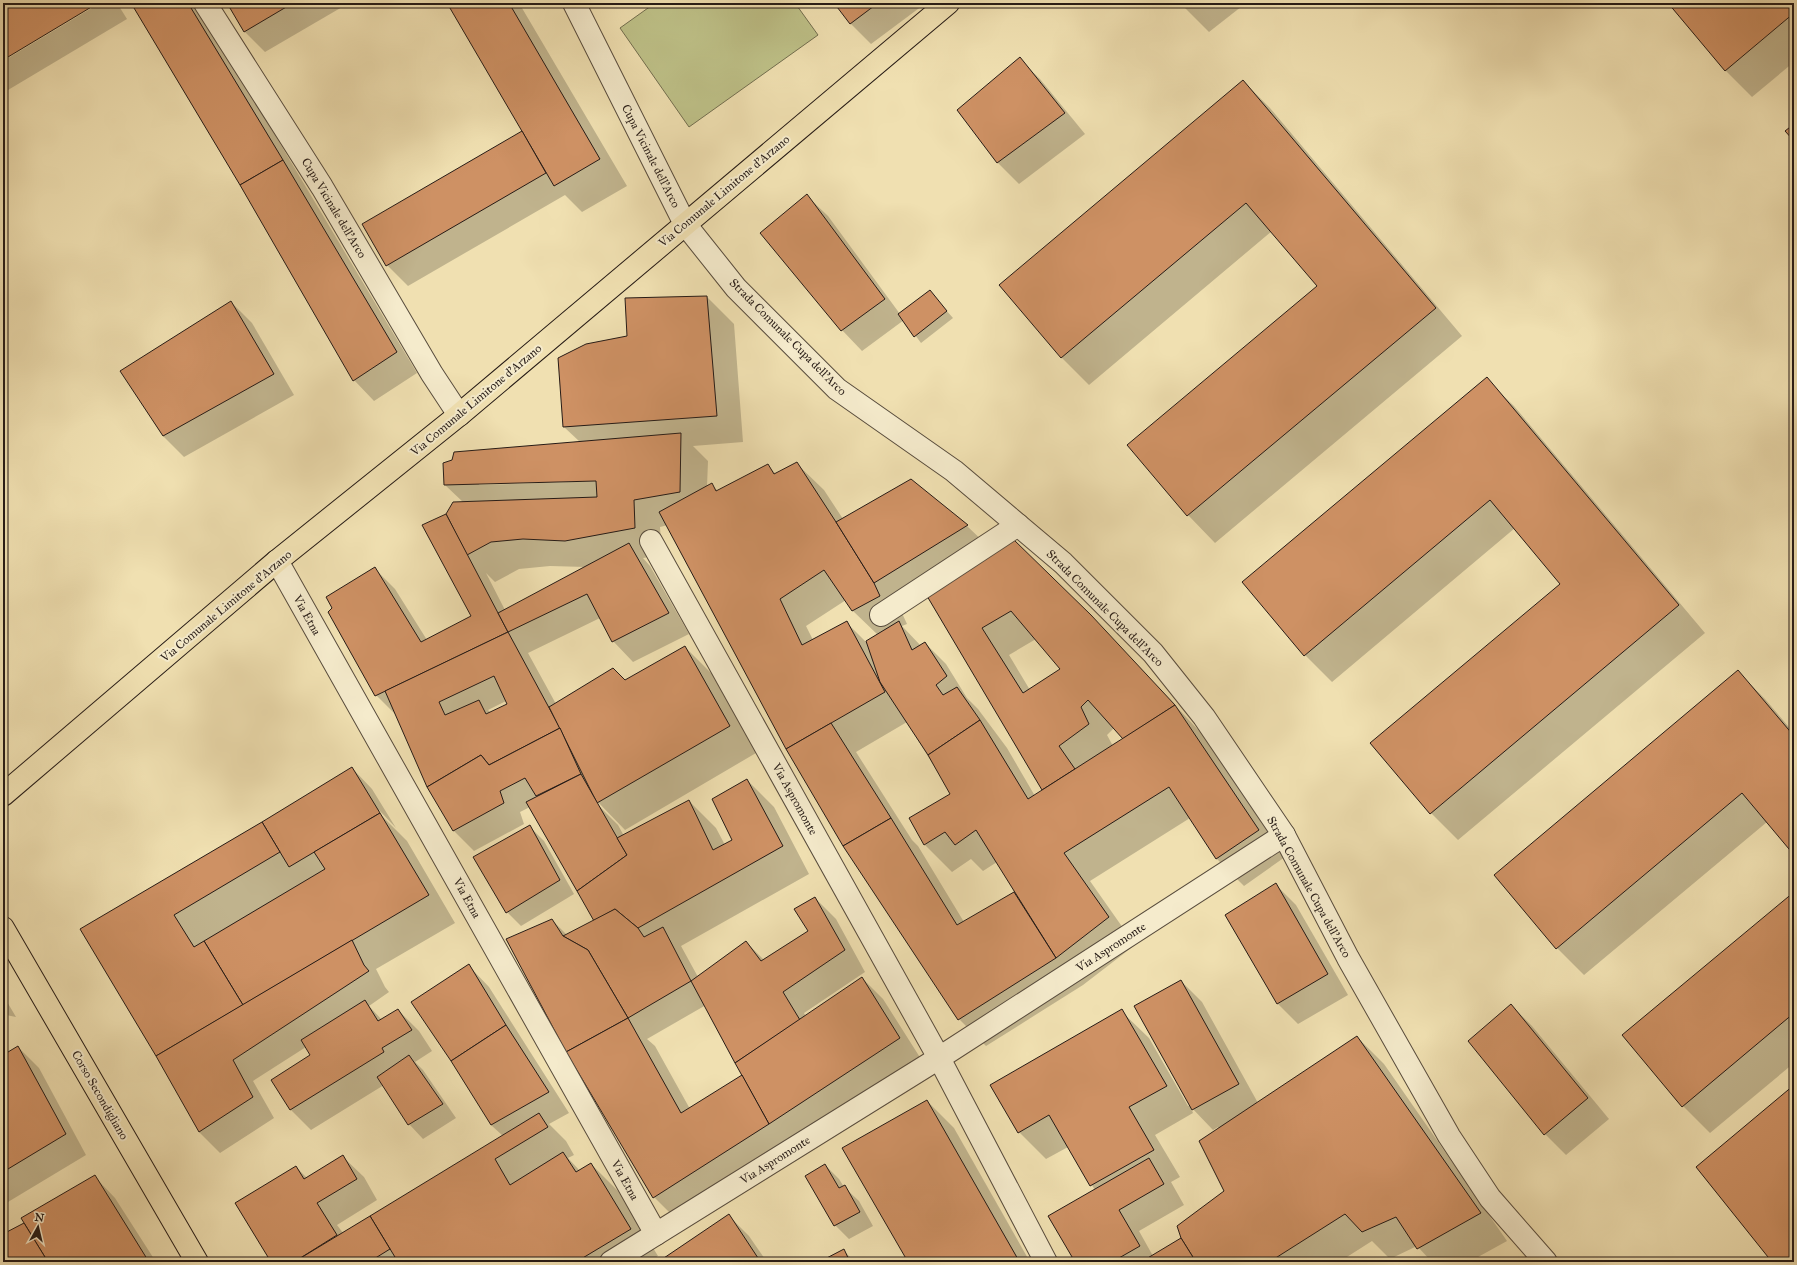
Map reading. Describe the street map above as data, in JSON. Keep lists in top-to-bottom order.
{
  "streets": {
    "main road": ["Via Comunale Limitone d'Arzano", "Corso Secondigliano"],
    "street": [
      "Cupa Vicinale dell'Arco",
      "Strada Comunale Cupa dell'Arco",
      "Via Etna",
      "Via Aspromonte"
    ]
  },
  "crossings": [
    ["Cupa Vicinale dell'Arco", "Via Comunale Limitone d'Arzano"],
    ["Cupa Vicinale dell'Arco", "Strada Comunale Cupa dell'Arco"],
    ["Via Comunale Limitone d'Arzano", "Strada Comunale Cupa dell'Arco"],
    ["Via Comunale Limitone d'Arzano", "Via Etna"],
    ["Strada Comunale Cupa dell'Arco", "Via Aspromonte"],
    ["Via Etna", "Via Aspromonte"]
  ],
  "north": "top"
}
